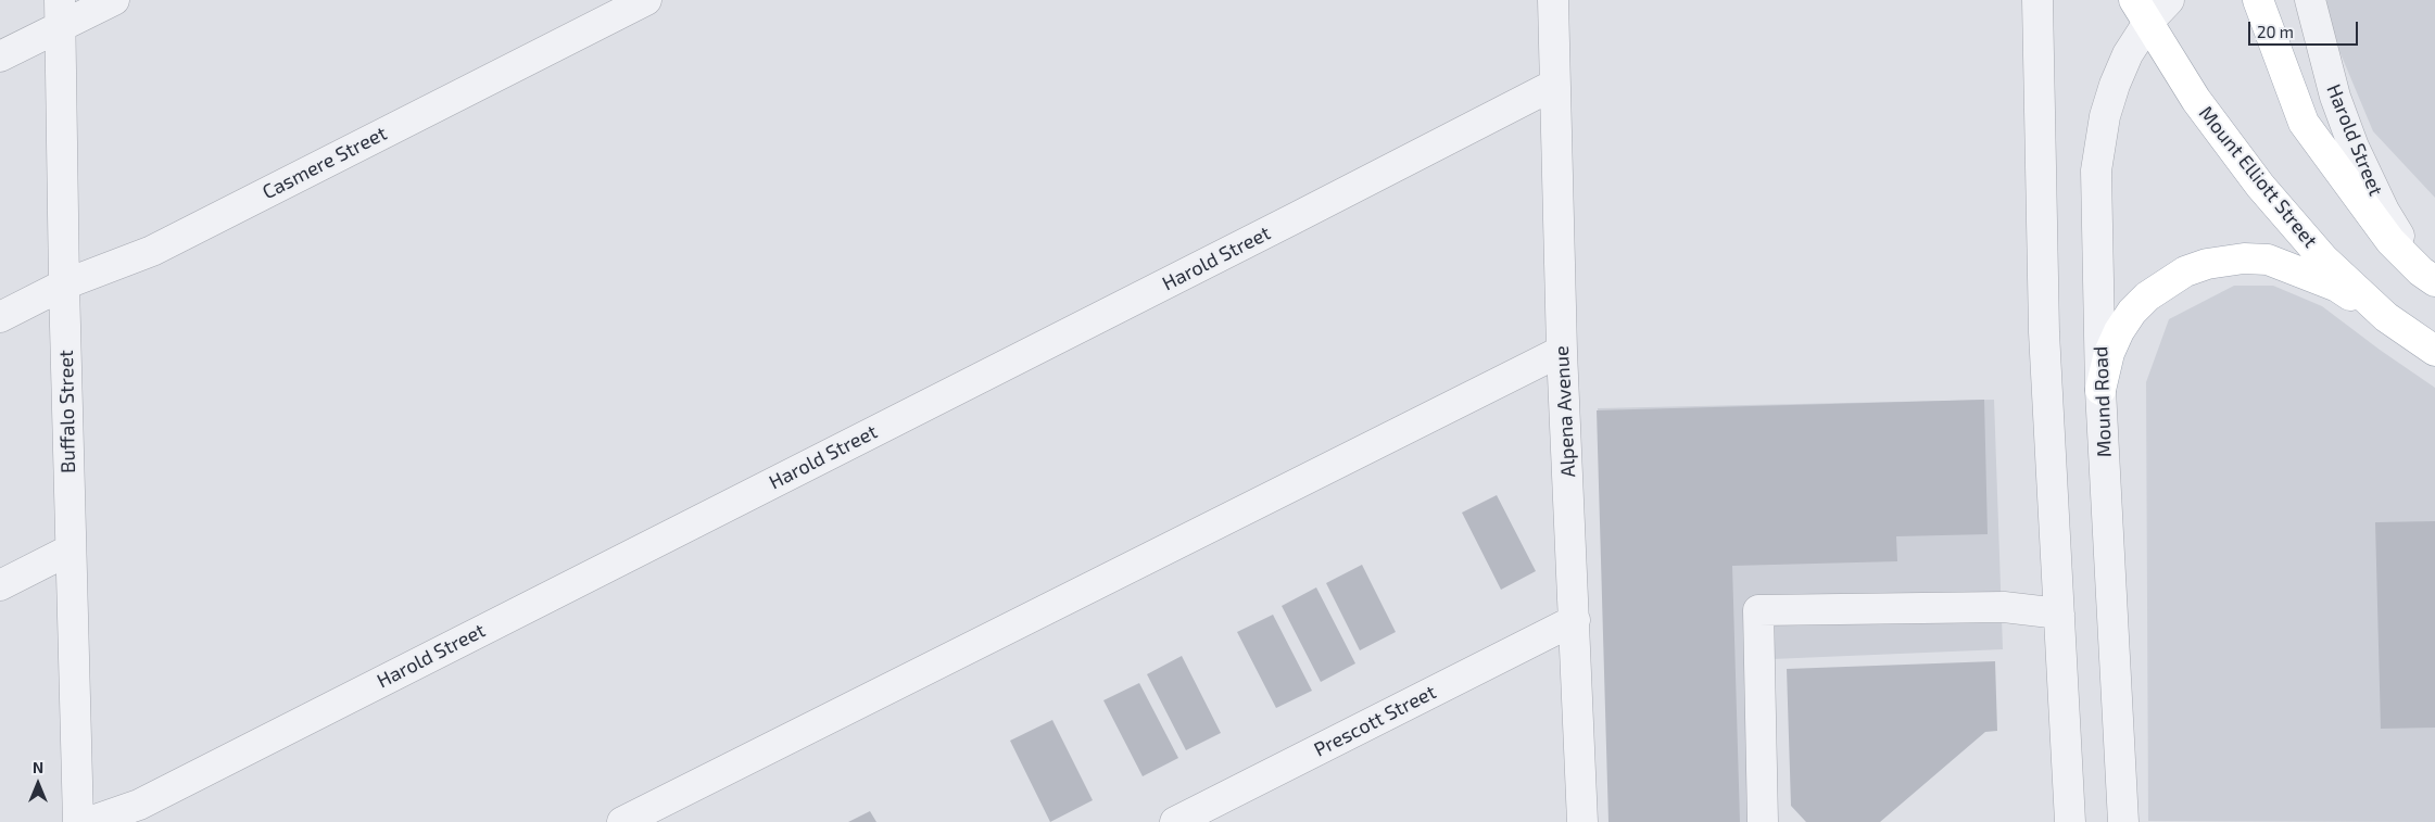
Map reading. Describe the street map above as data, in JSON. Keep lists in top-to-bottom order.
{
  "streets": {
    "main road": ["Mount Elliott Street"],
    "street": [
      "Harold Street",
      "Casmere Street",
      "Mound Road",
      "Buffalo Street",
      "Alpena Avenue",
      "Prescott Street"
    ]
  },
  "crossings": [
    ["Harold Street", "Alpena Avenue"],
    ["Casmere Street", "Buffalo Street"],
    ["Mount Elliott Street", "Mound Road"],
    ["Alpena Avenue", "Prescott Street"]
  ],
  "scale_bar": "20 m",
  "north": "top"
}
